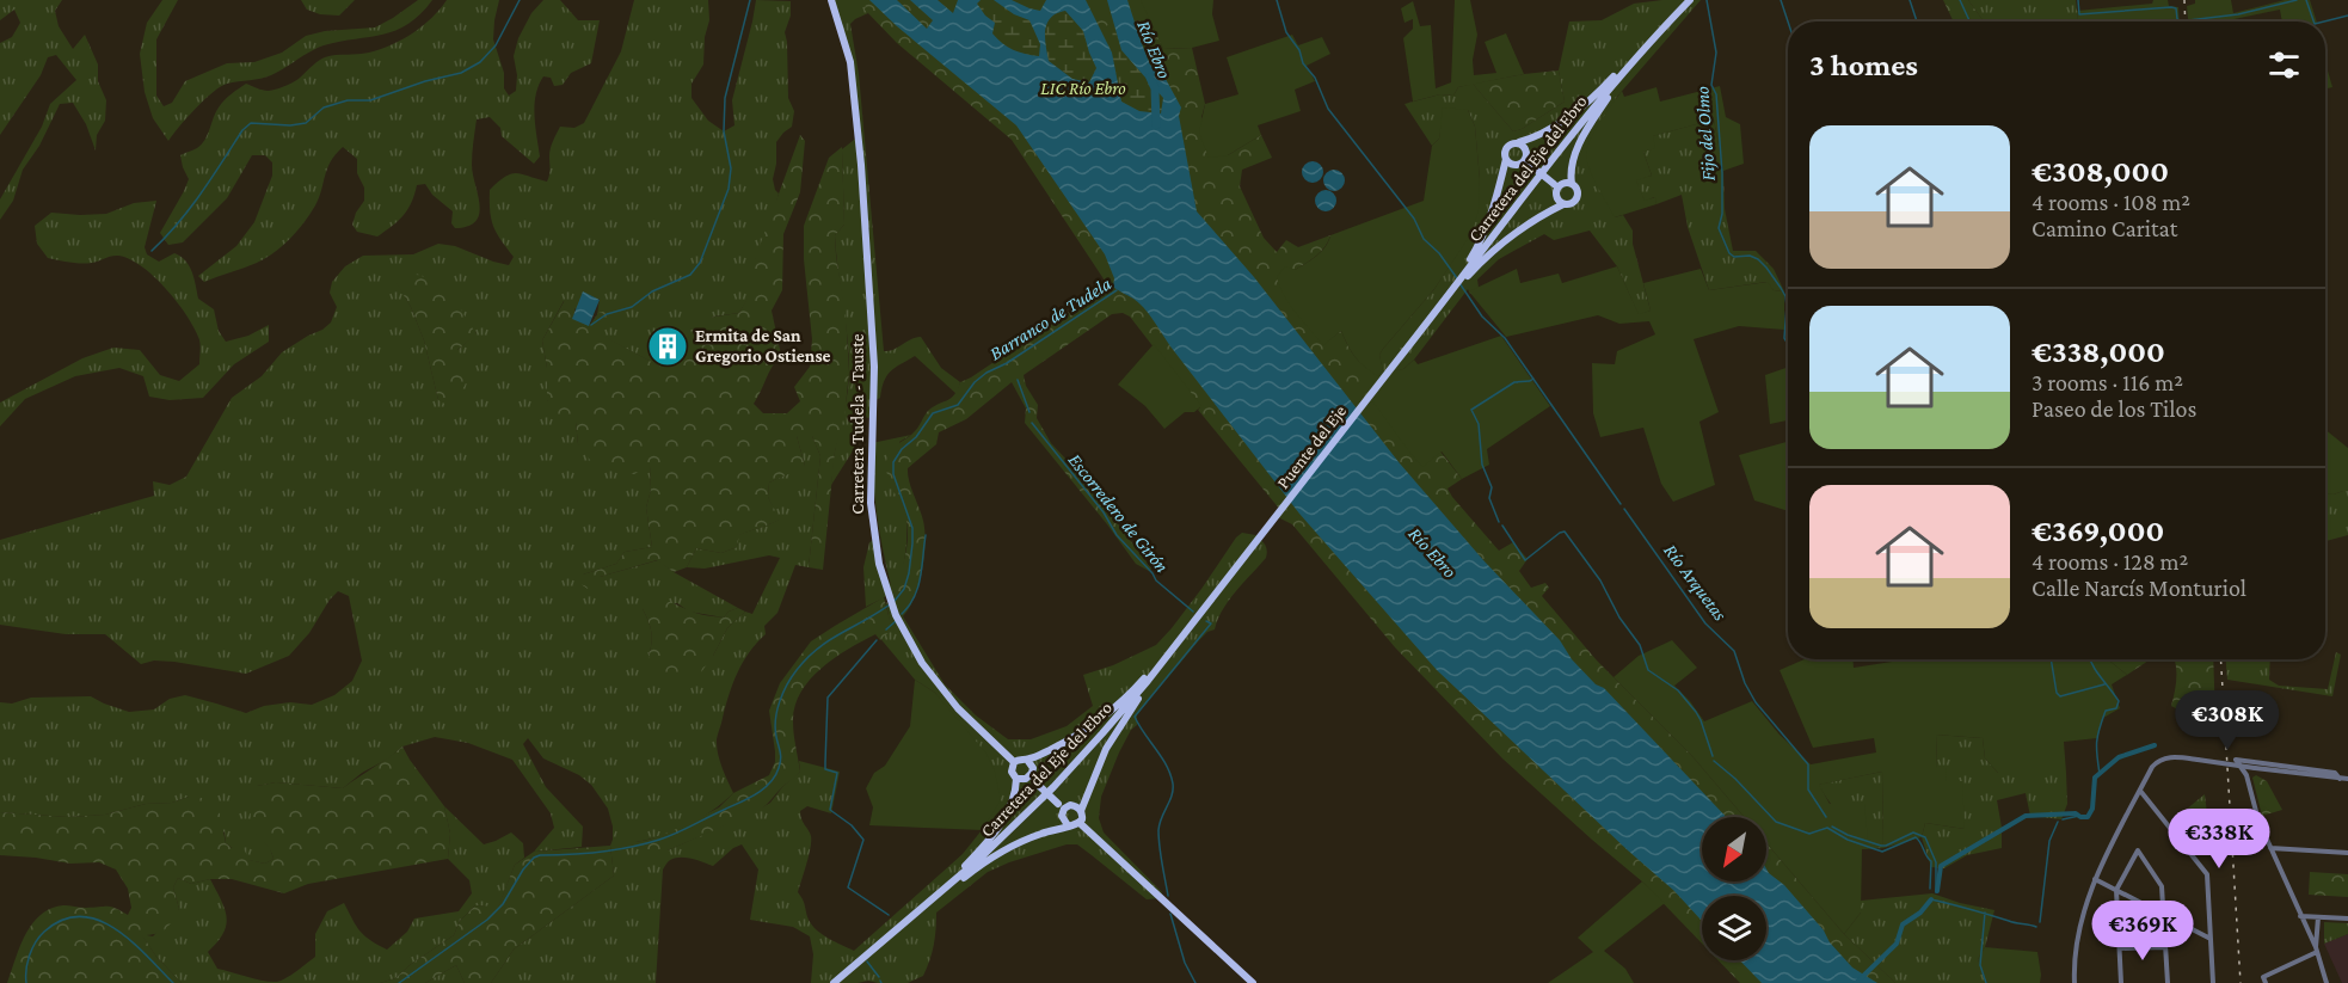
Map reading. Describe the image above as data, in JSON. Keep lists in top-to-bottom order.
{
  "streets": {
    "main road": ["Carretera del Eje del Ebro", "Carretera Tudela - Tauste", "Puente del Eje"]
  },
  "crossings": [
    ["Carretera del Eje del Ebro", "Puente del Eje"]
  ],
  "water": [
    "Río Ebro",
    "Fijo del Olmo",
    "Barranco de Tudela",
    "Escorredero de Girón",
    "Río Arquetas"
  ],
  "parks": ["LIC Río Ebro"],
  "places": {
    "building": ["Ermita de San Gregorio Ostiense"]
  },
  "north": "bottom left",
  "page": {
    "heading": "3 homes",
    "list": [
      {
        "name": "€308,000",
        "note": "4 rooms · 108 m² · Camino Caritat"
      },
      {
        "name": "€338,000",
        "note": "3 rooms · 116 m² · Paseo de los Tilos"
      },
      {
        "name": "€369,000",
        "note": "4 rooms · 128 m² · Calle Narcís Monturiol"
      }
    ],
    "price": ["€308K", "€338K", "€369K"]
  }
}
